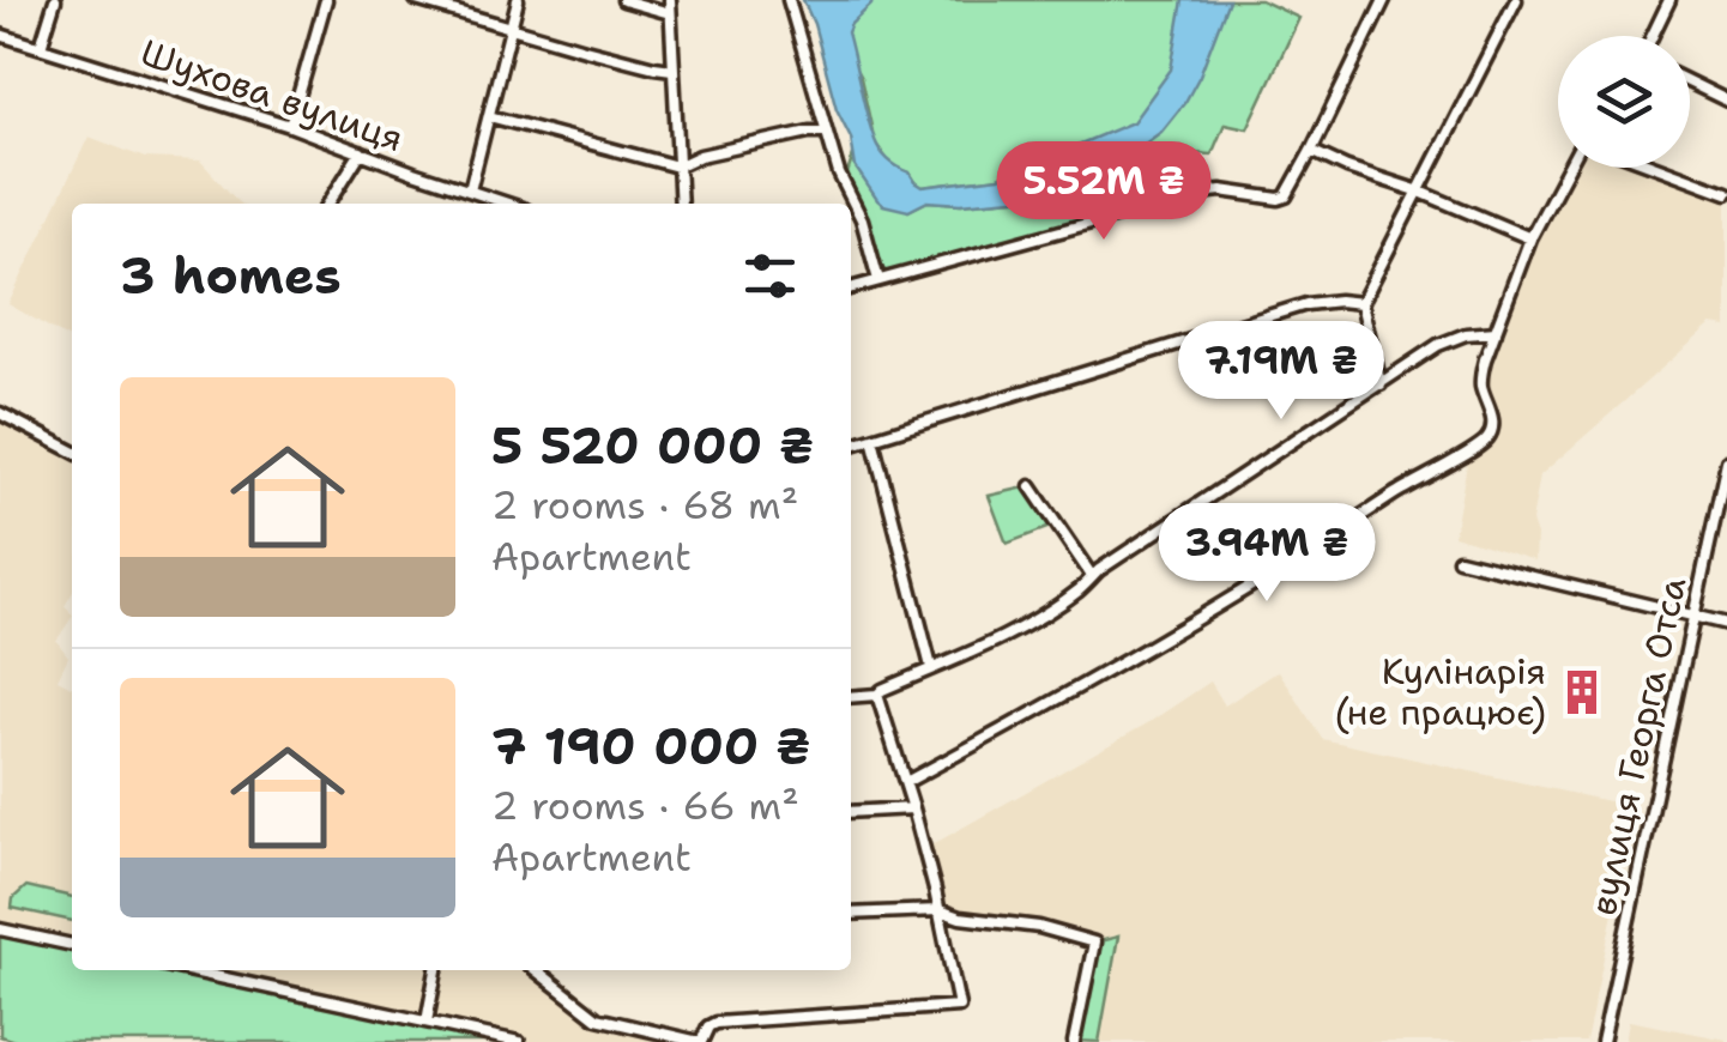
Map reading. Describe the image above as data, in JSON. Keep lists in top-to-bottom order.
{
  "streets": {
    "street": ["Шухова вулиця", "вулиця Георга Отса"]
  },
  "places": {
    "building": ["Кулінарія (не працює)"]
  },
  "page": {
    "price": ["5.52M ₴", "7.19M ₴", "3.94M ₴"],
    "heading": "3 homes",
    "list": [
      {
        "name": "5 520 000 ₴",
        "note": "2 rooms · 68 m² · Apartment"
      },
      {
        "name": "7 190 000 ₴",
        "note": "2 rooms · 66 m² · Apartment"
      }
    ]
  }
}
